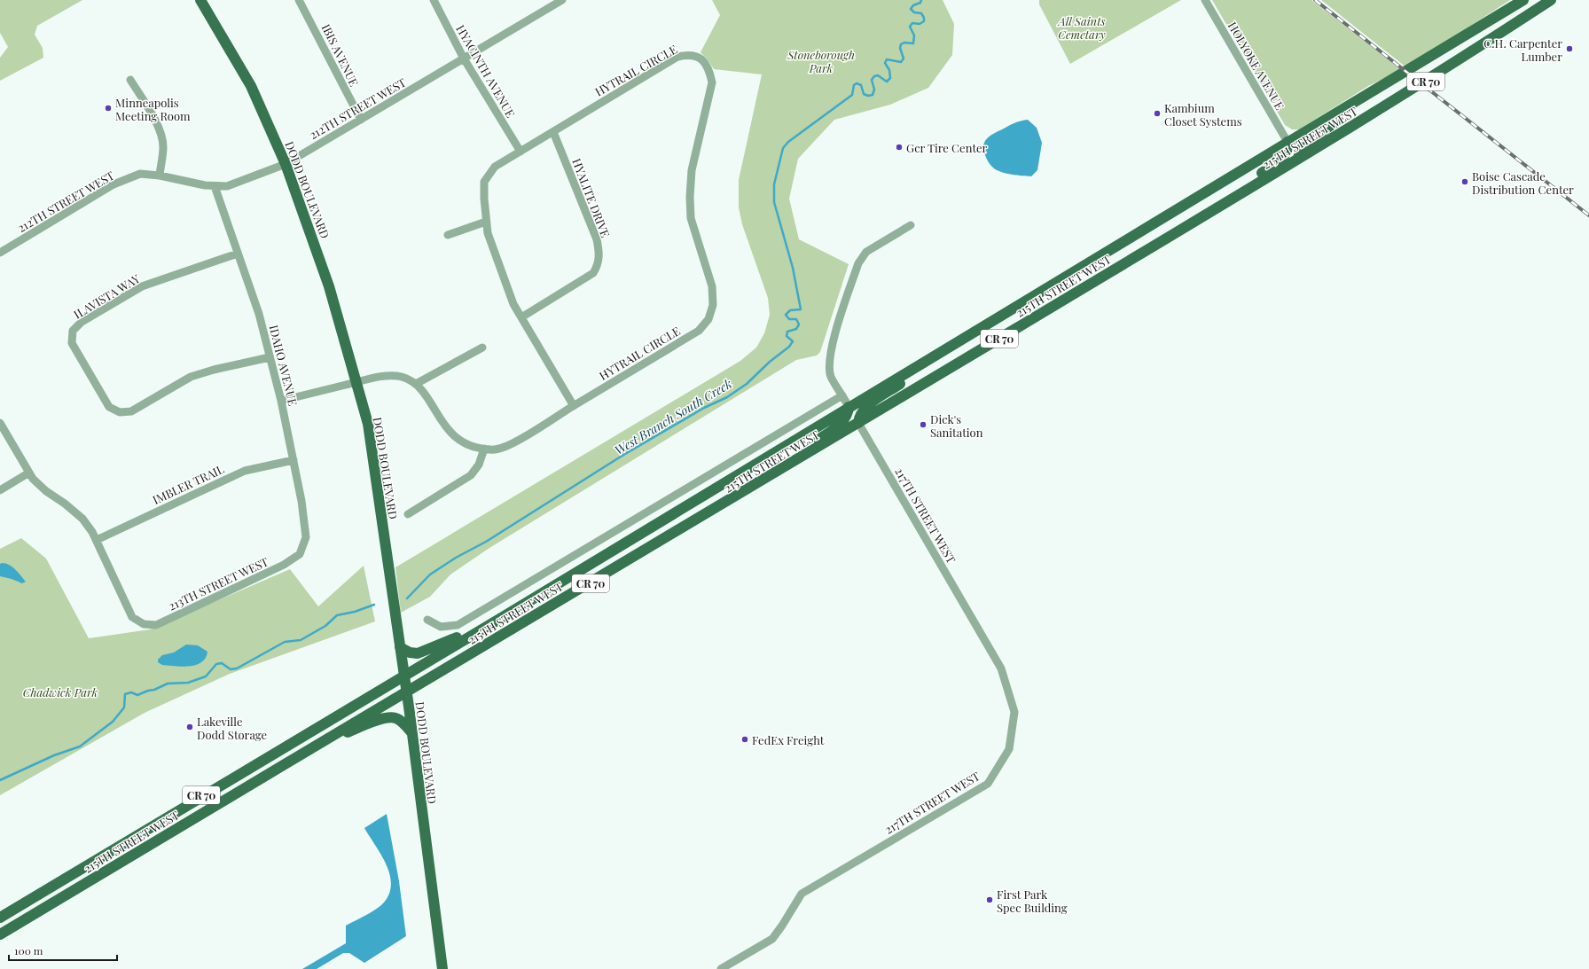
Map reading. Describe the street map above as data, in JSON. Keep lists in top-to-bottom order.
{
  "streets": {
    "main road": ["CR 70", "215TH STREET WEST", "DODD BOULEVARD"],
    "street": [
      "IBIS AVENUE",
      "HOLYOKE AVENUE",
      "HYTRAIL CIRCLE",
      "HYACINTH AVENUE",
      "212TH STREET WEST",
      "HYALITE DRIVE",
      "ILAVISTA WAY",
      "IDAHO AVENUE",
      "IMBLER TRAIL",
      "217TH STREET WEST",
      "213TH STREET WEST"
    ]
  },
  "crossings": [
    ["IBIS AVENUE", "212TH STREET WEST"],
    ["HOLYOKE AVENUE", "215TH STREET WEST"],
    ["HYTRAIL CIRCLE", "HYACINTH AVENUE"],
    ["HYTRAIL CIRCLE", "HYALITE DRIVE"],
    ["HYACINTH AVENUE", "212TH STREET WEST"],
    ["212TH STREET WEST", "DODD BOULEVARD"],
    ["212TH STREET WEST", "IDAHO AVENUE"],
    ["215TH STREET WEST", "DODD BOULEVARD"],
    ["215TH STREET WEST", "217TH STREET WEST"],
    ["ILAVISTA WAY", "IDAHO AVENUE"],
    ["IDAHO AVENUE", "IMBLER TRAIL"],
    ["IDAHO AVENUE", "213TH STREET WEST"],
    ["IMBLER TRAIL", "213TH STREET WEST"]
  ],
  "water": ["West Branch South Creek"],
  "parks": ["All Saints Cemetary", "Stoneborough Park", "Chadwick Park"],
  "places": [
    "C.H. Carpenter Lumber",
    "Minneapolis Meeting Room",
    "Kambium Closet Systems",
    "Gcr Tire Center",
    "Boise Cascade Distribution Center",
    "Dick's Sanitation",
    "Lakeville Dodd Storage",
    "FedEx Freight",
    "First Park Spec Building"
  ],
  "scale_bar": "100 m"
}
